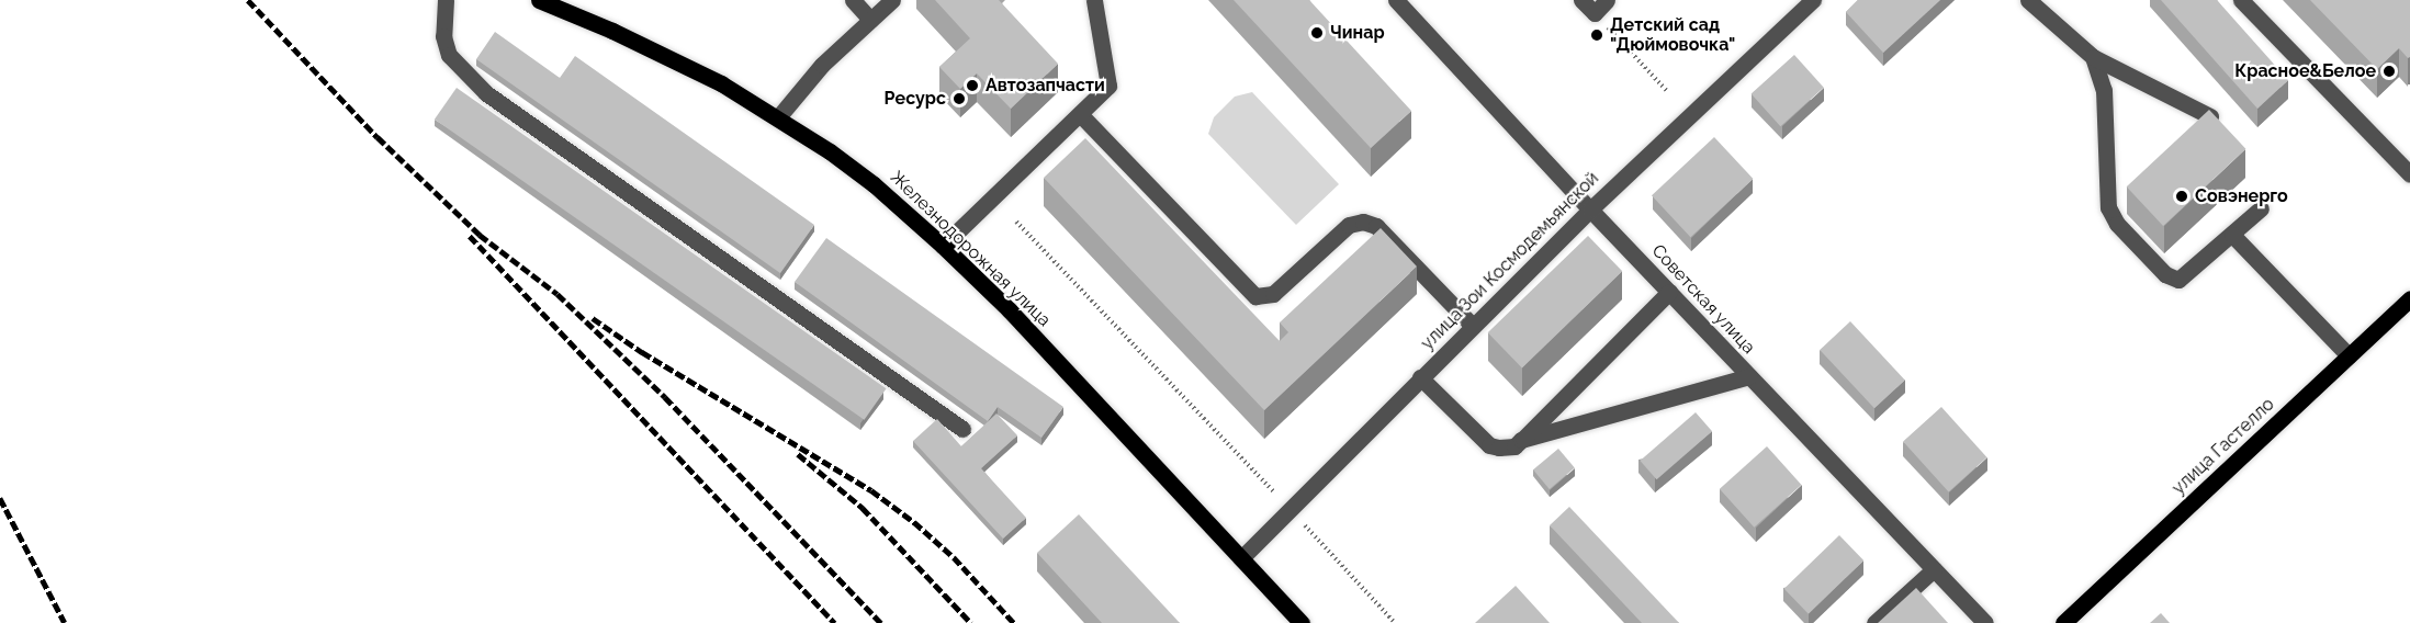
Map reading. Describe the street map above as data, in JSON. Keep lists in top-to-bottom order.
{
  "streets": {
    "main road": ["Железнодорожная улица", "улица Гастелло"],
    "street": ["улица Зои Космодемьянской", "Советская улица"]
  },
  "crossings": [
    ["Железнодорожная улица", "улица Зои Космодемьянской"],
    ["улица Зои Космодемьянской", "Советская улица"]
  ],
  "places": [
    "Чинар",
    "Детский сад \"Дюймовочка\"",
    "Красное&Белое",
    "Автозапчасти",
    "Ресурс",
    "Совэнерго"
  ]
}
